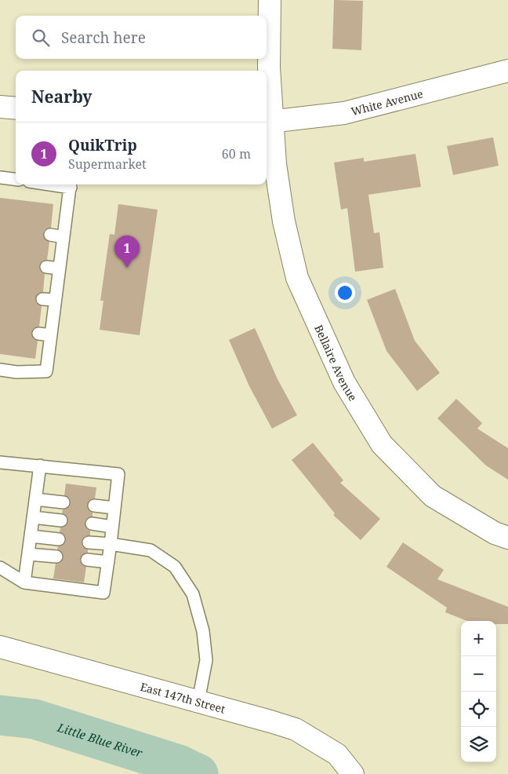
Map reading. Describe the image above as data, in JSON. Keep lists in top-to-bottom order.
{
  "streets": {
    "street": ["White Avenue", "Bellaire Avenue", "East 147th Street"]
  },
  "crossings": [
    ["White Avenue", "Bellaire Avenue"]
  ],
  "water": ["Little Blue River"],
  "page": {
    "search": "Search here",
    "heading": "Nearby",
    "list": [
      {
        "mark": "1",
        "name": "QuikTrip",
        "note": "Supermarket",
        "value": "60 m"
      }
    ],
    "pins": "1",
    "map_buttons": ["+", "−"]
  }
}
